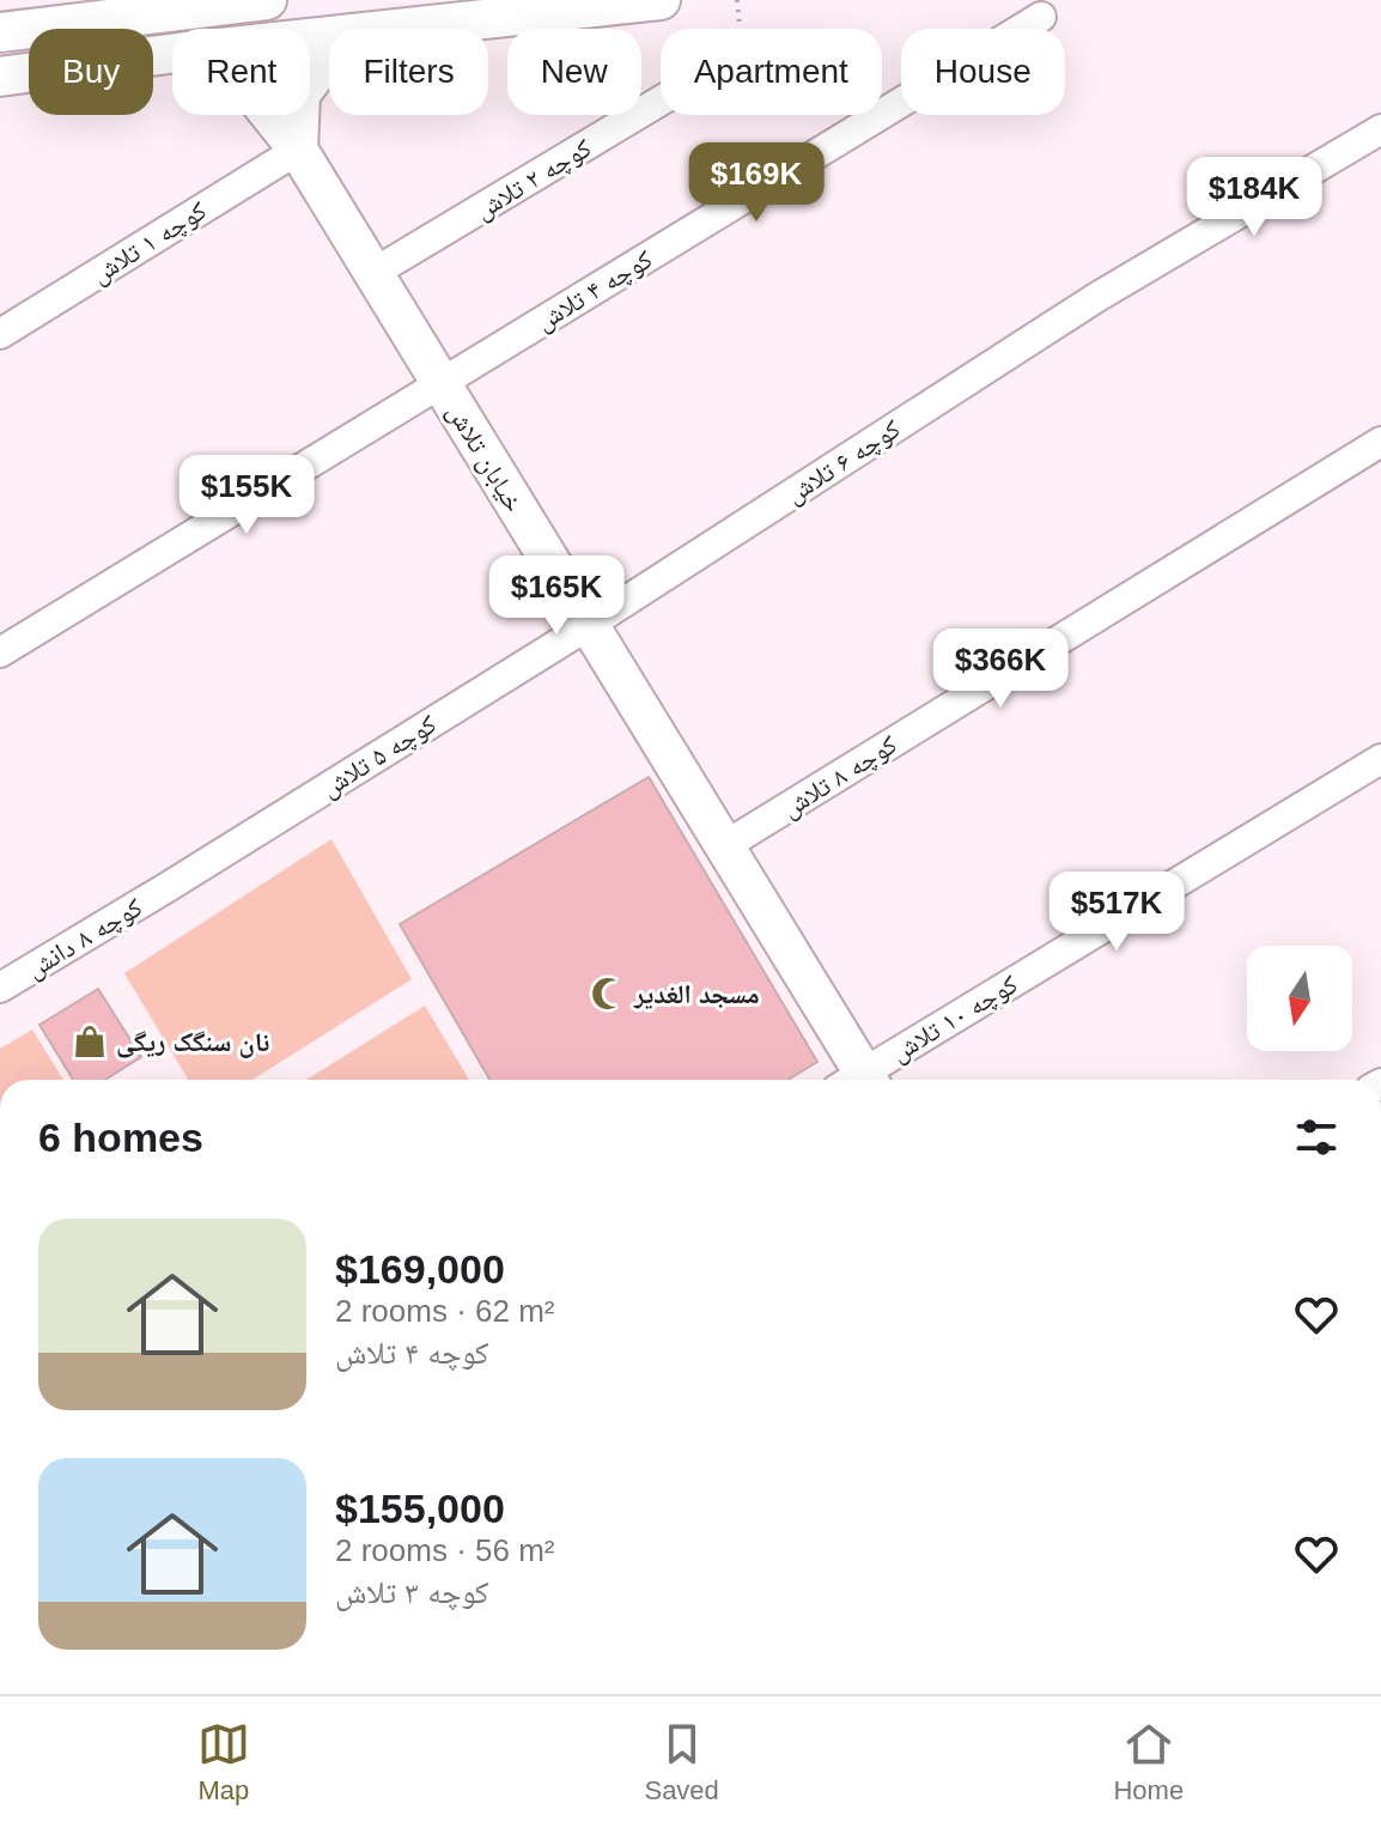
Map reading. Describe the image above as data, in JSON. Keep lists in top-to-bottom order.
{
  "streets": {
    "street": [
      "کوچه ۲ تلاش",
      "کوچه ۱ تلاش",
      "کوچه ۴ تلاش",
      "خیابان تلاش",
      "کوچه ۶ تلاش",
      "کوچه ۵ تلاش",
      "کوچه ۸ تلاش",
      "کوچه ۸ دانش",
      "کوچه ۱۰ تلاش"
    ]
  },
  "crossings": [
    ["کوچه ۲ تلاش", "خیابان تلاش"],
    ["کوچه ۱ تلاش", "خیابان تلاش"],
    ["کوچه ۴ تلاش", "خیابان تلاش"],
    ["خیابان تلاش", "کوچه ۶ تلاش"],
    ["خیابان تلاش", "کوچه ۵ تلاش"],
    ["خیابان تلاش", "کوچه ۸ تلاش"],
    ["کوچه ۶ تلاش", "کوچه ۵ تلاش"],
    ["کوچه ۵ تلاش", "کوچه ۸ دانش"]
  ],
  "places": {
    "mosque": ["مسجد الغدیر"],
    "shop": ["نان سنگک ریگی"]
  },
  "north": "bottom",
  "page": {
    "chip": [
      "Buy",
      "Rent",
      "Filters",
      "New",
      "Apartment",
      "House"
    ],
    "price": [
      "$169K",
      "$184K",
      "$155K",
      "$165K",
      "$366K",
      "$517K"
    ],
    "heading": "6 homes",
    "list": [
      {
        "name": "$169,000",
        "note": "2 rooms · 62 m² · کوچه ۴ تلاش"
      },
      {
        "name": "$155,000",
        "note": "2 rooms · 56 m² · کوچه ۳ تلاش"
      }
    ],
    "tabs": ["Map", "Saved", "Home"]
  }
}
